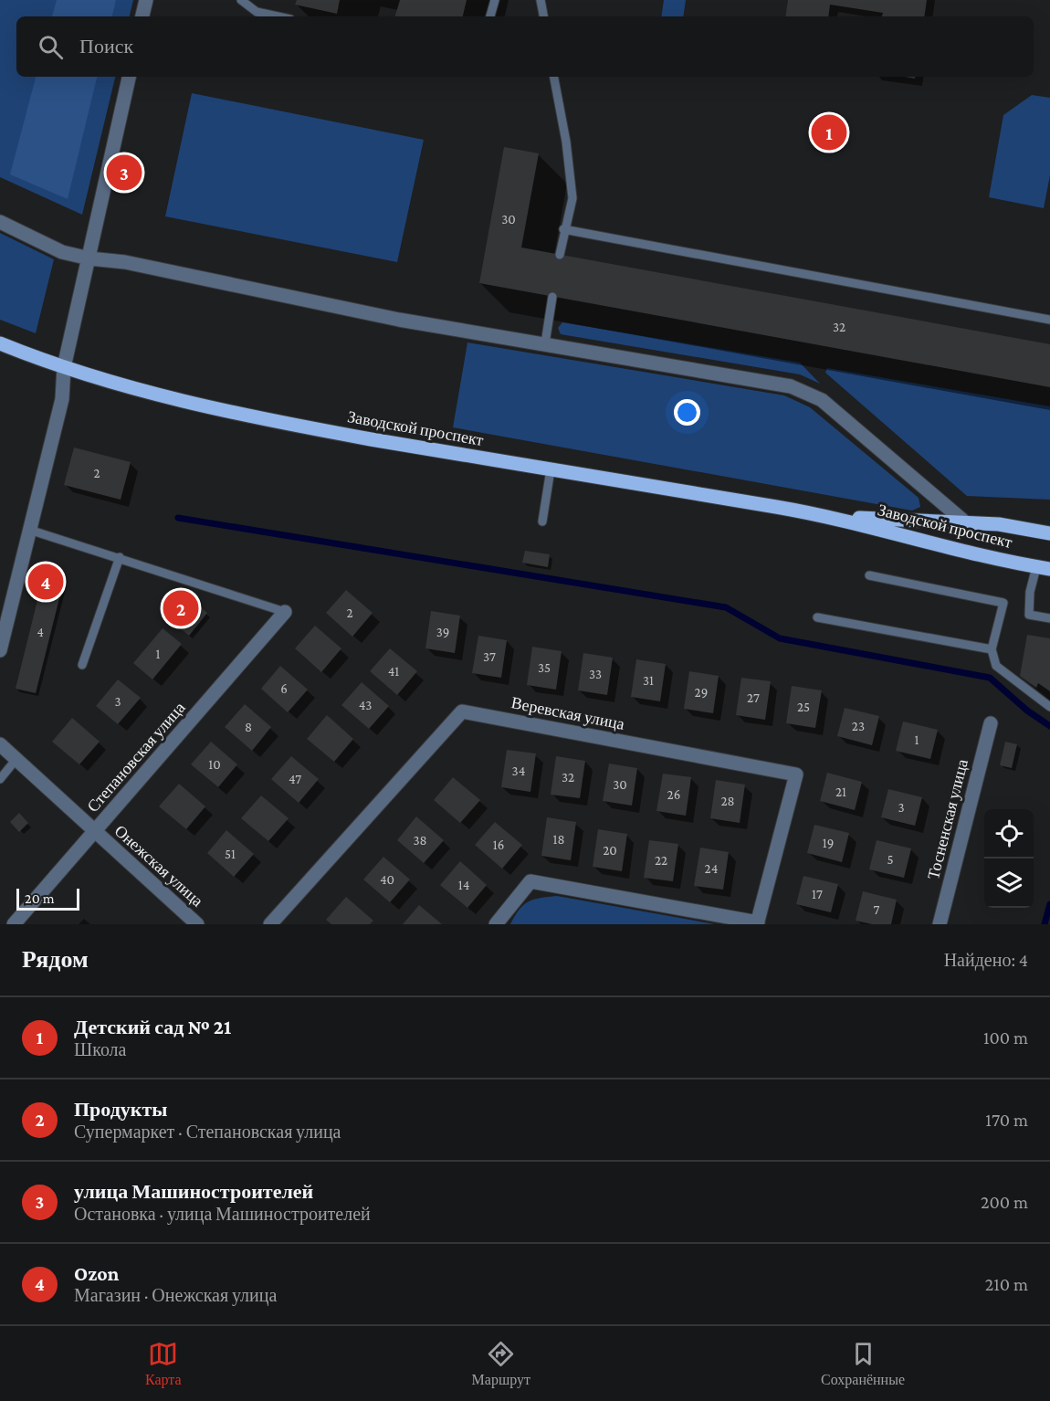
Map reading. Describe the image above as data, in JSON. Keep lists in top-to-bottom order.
{
  "streets": {
    "main road": ["Заводской проспект"],
    "street": [
      "Веревская улица",
      "Степановская улица",
      "Тосненская улица",
      "Онежская улица"
    ]
  },
  "crossings": [
    ["Степановская улица", "Онежская улица"]
  ],
  "house_numbers": [
    "30",
    "32",
    "2",
    "2",
    "4",
    "39",
    "1",
    "37",
    "35",
    "41",
    "33",
    "31",
    "6",
    "29",
    "27",
    "3",
    "43",
    "25",
    "23",
    "8",
    "1",
    "10",
    "34",
    "32",
    "47",
    "30",
    "21",
    "26",
    "28",
    "3",
    "18",
    "38",
    "19",
    "16",
    "20",
    "51",
    "5",
    "22",
    "24",
    "40",
    "14",
    "17",
    "7"
  ],
  "scale_bar": "20 m",
  "page": {
    "search": "Поиск",
    "pins": [
      "1",
      "3",
      "4",
      "2"
    ],
    "scale": "20 m",
    "heading": ["Рядом", "Найдено: 4"],
    "list": [
      {
        "mark": "1",
        "name": "Детский сад № 21",
        "note": "Школа",
        "value": "100 m"
      },
      {
        "mark": "2",
        "name": "Продукты",
        "note": "Супермаркет · Степановская улица",
        "value": "170 m"
      },
      {
        "mark": "3",
        "name": "улица Машиностроителей",
        "note": "Остановка · улица Машиностроителей",
        "value": "200 m"
      },
      {
        "mark": "4",
        "name": "Ozon",
        "note": "Магазин · Онежская улица",
        "value": "210 m"
      }
    ],
    "nav": ["Карта", "Маршрут", "Сохранённые"]
  }
}
